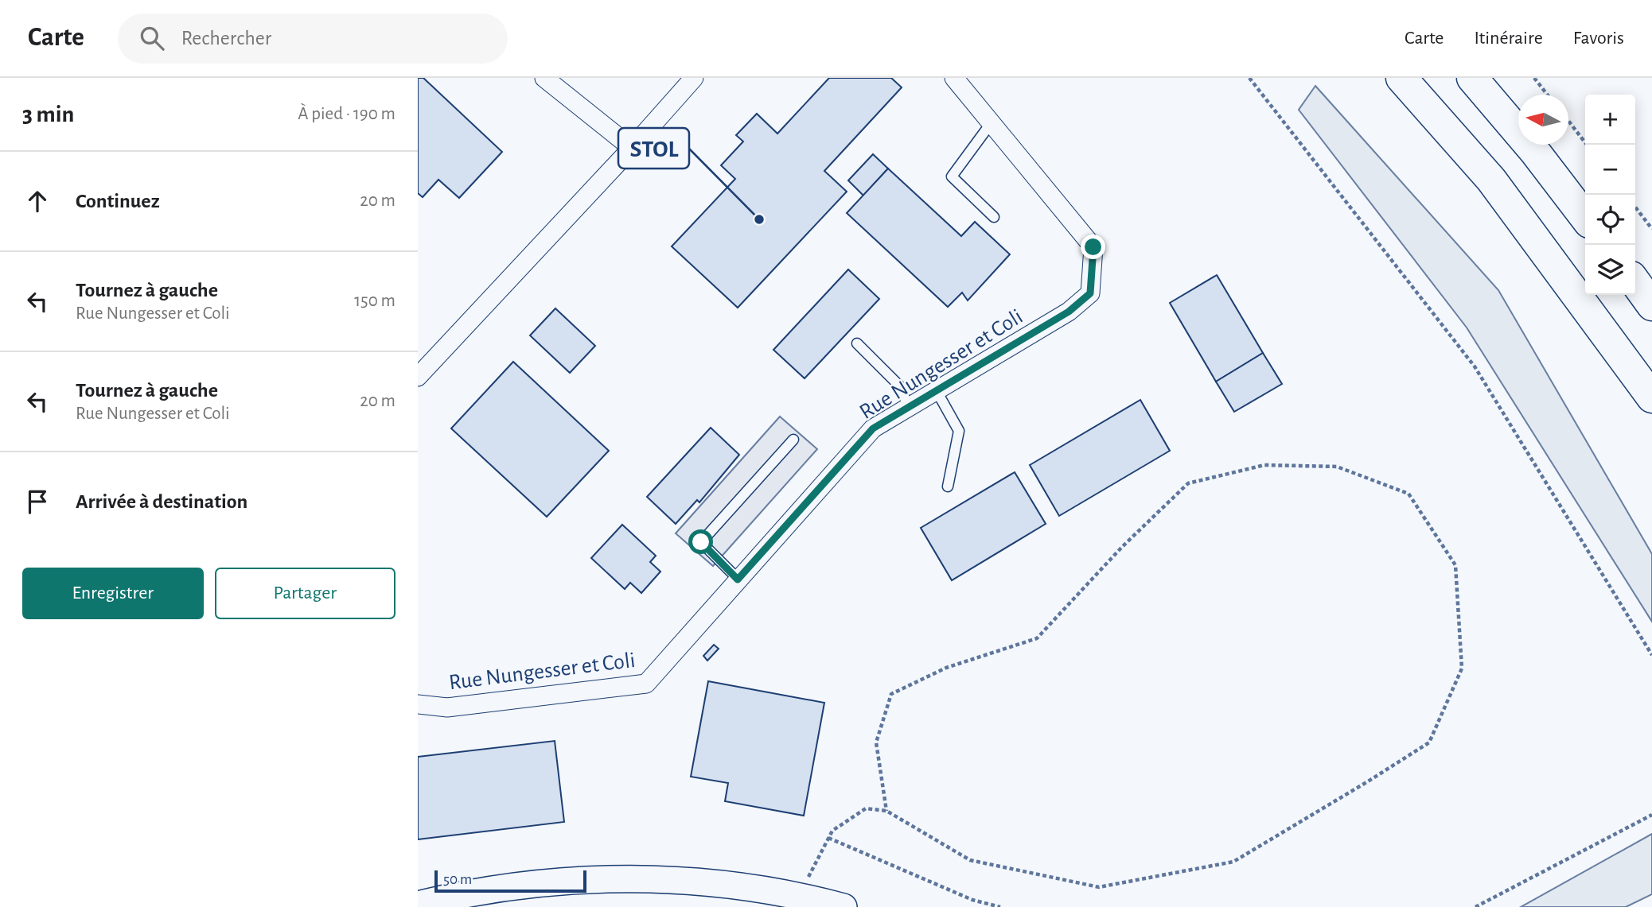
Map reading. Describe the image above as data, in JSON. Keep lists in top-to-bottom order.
{
  "streets": {
    "street": ["Rue Nungesser et Coli"]
  },
  "places": ["STOL"],
  "scale_bar": "50 m",
  "north": "left",
  "page": {
    "header": "Carte",
    "search": "Rechercher",
    "nav": ["Carte", "Itinéraire", "Favoris"],
    "heading": ["3 min", "À pied · 190 m"],
    "map_buttons": ["+", "−"],
    "list": [
      ["Continuez", "20 m"],
      ["Tournez à gauche", "Rue Nungesser et Coli", "150 m"],
      ["Tournez à gauche", "Rue Nungesser et Coli", "20 m"],
      "Arrivée à destination"
    ],
    "buttons": ["Enregistrer", "Partager"],
    "scale": "50 m"
  }
}
